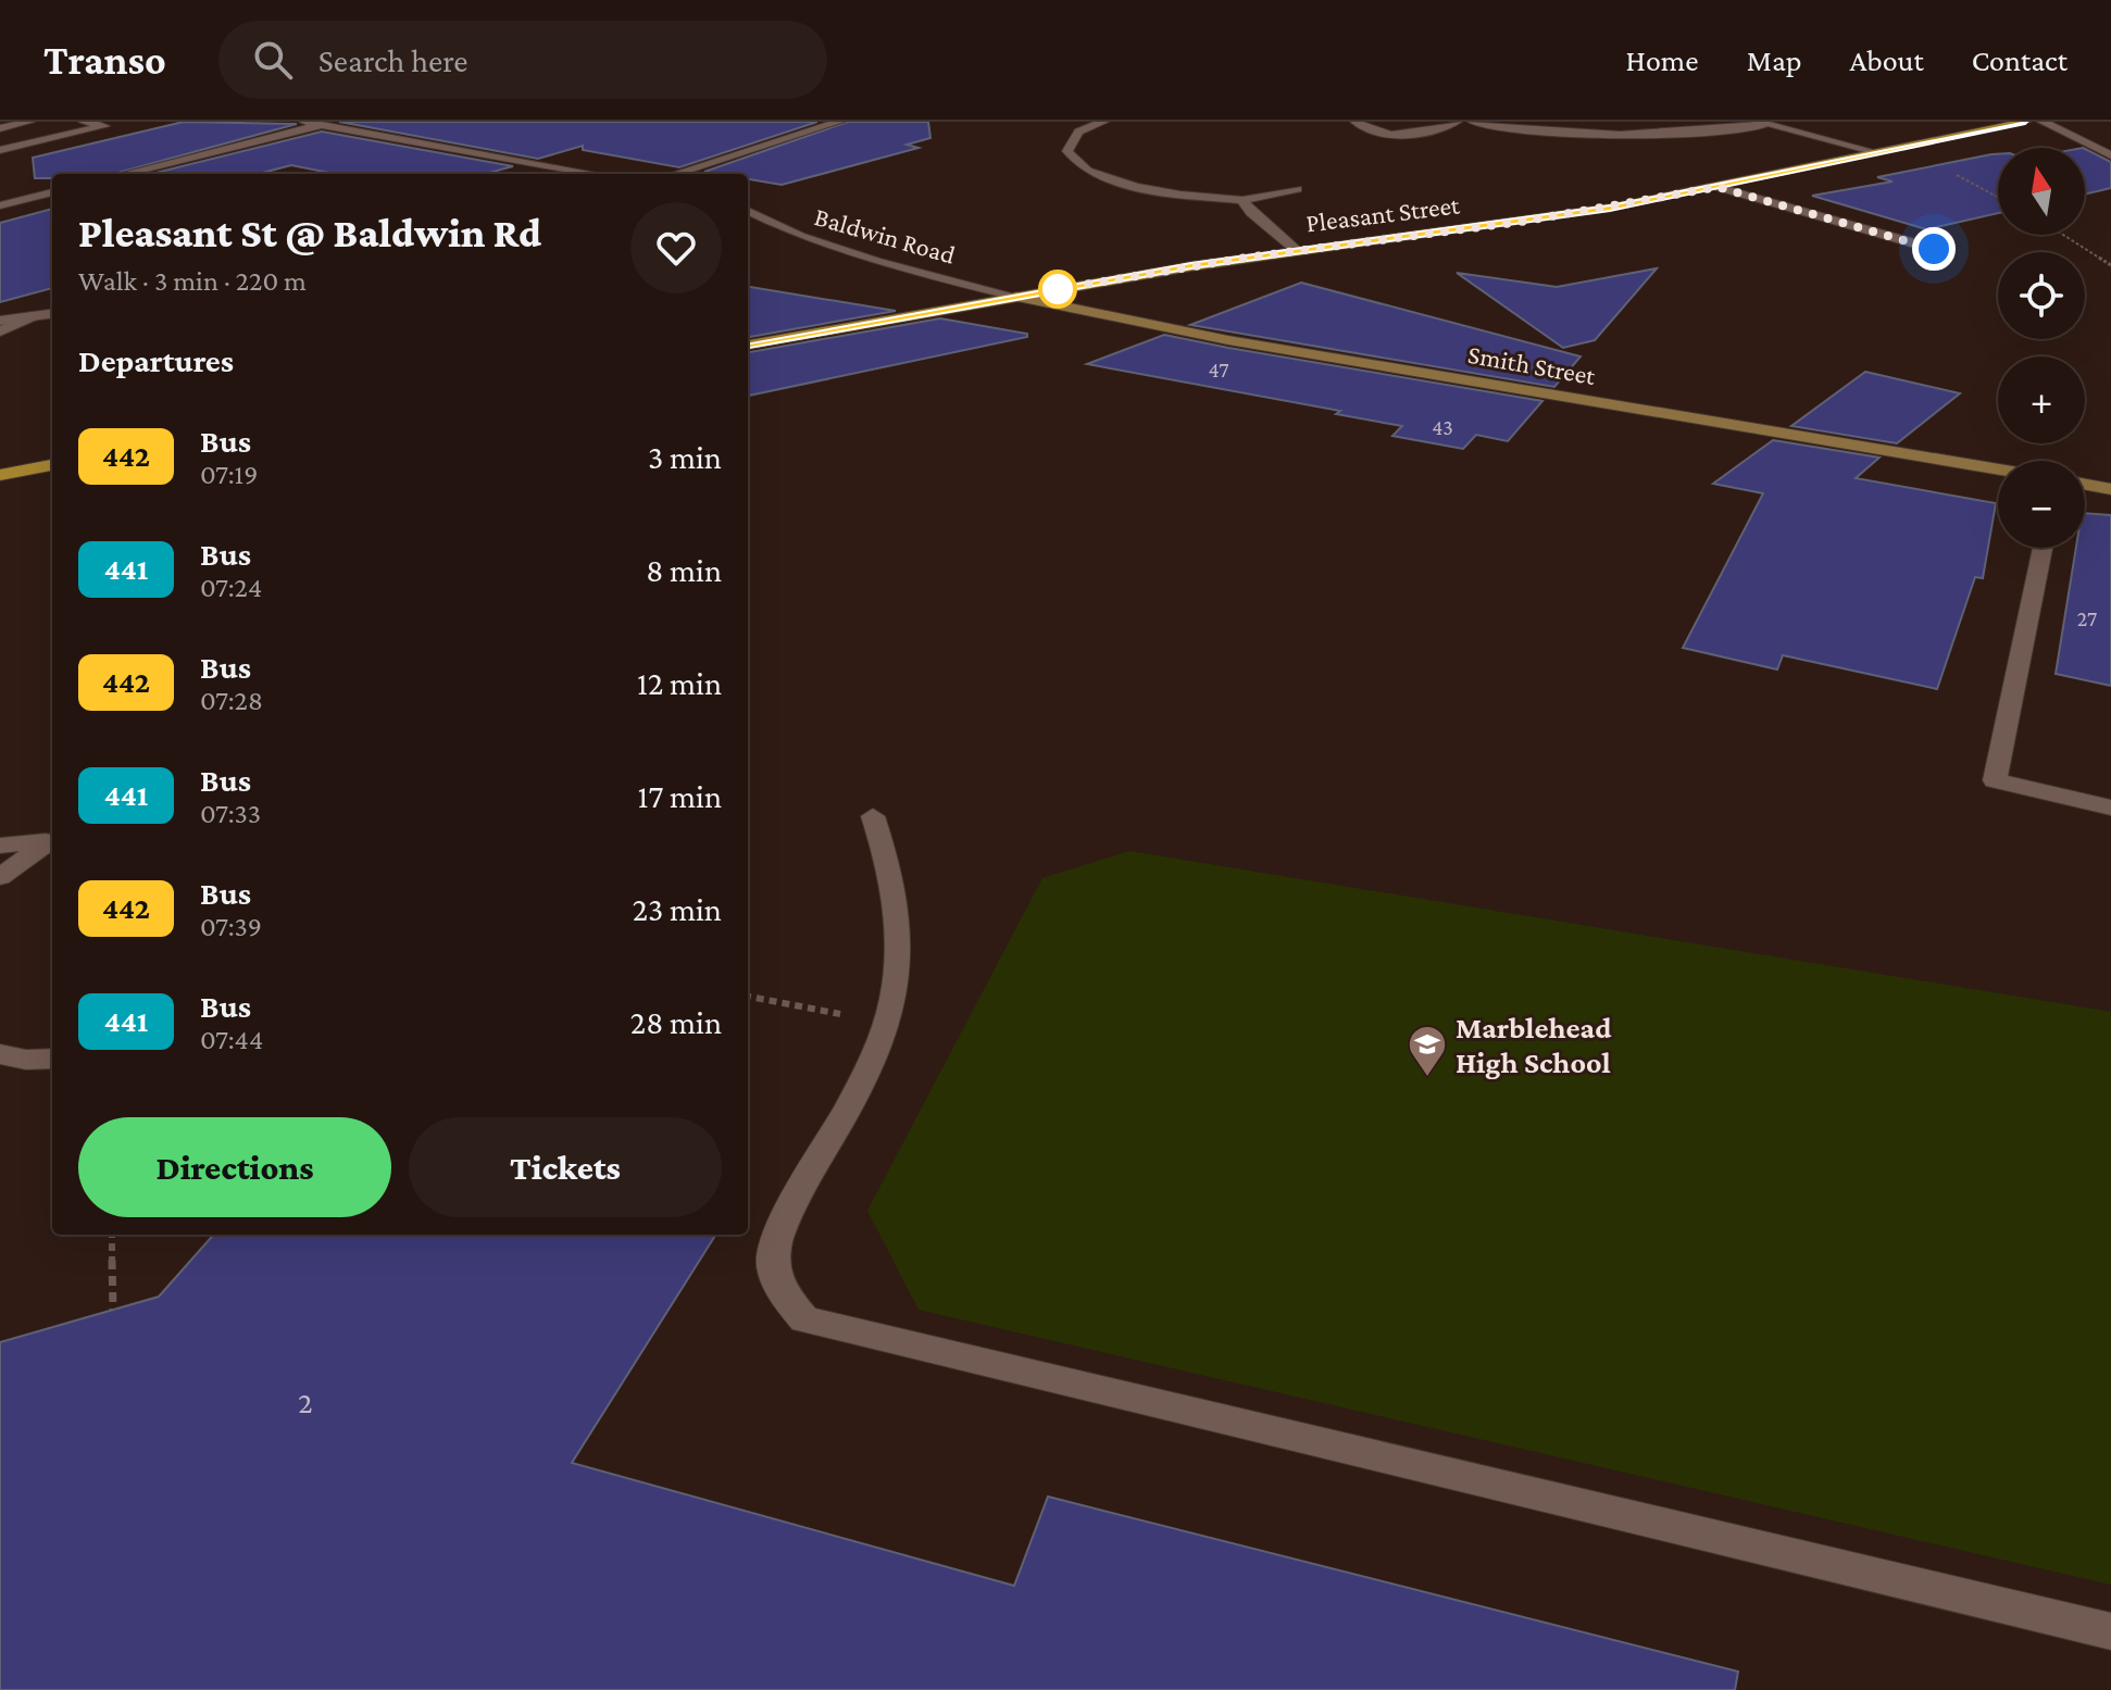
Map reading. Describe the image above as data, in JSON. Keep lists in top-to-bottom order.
{
  "streets": {
    "main road": ["Pleasant Street"],
    "street": ["Baldwin Road", "Smith Street"]
  },
  "crossings": [
    ["Pleasant Street", "Baldwin Road"],
    ["Pleasant Street", "Smith Street"],
    ["Baldwin Road", "Smith Street"]
  ],
  "places": {
    "school or university": ["Marblehead High School"]
  },
  "lines": ["bus line 442"],
  "house_numbers": [
    "47",
    "43",
    "27",
    "2"
  ],
  "north": "top",
  "page": {
    "header": "Transo",
    "search": "Search here",
    "nav": [
      "Home",
      "Map",
      "About",
      "Contact"
    ],
    "map_buttons": ["+", "−"],
    "heading": [
      ["Pleasant St @ Baldwin Rd", "Walk · 3 min · 220 m"],
      "Departures"
    ],
    "list": [
      {
        "mark": "442",
        "name": "Bus",
        "note": "07:19",
        "value": "3 min"
      },
      {
        "mark": "441",
        "name": "Bus",
        "note": "07:24",
        "value": "8 min"
      },
      {
        "mark": "442",
        "name": "Bus",
        "note": "07:28",
        "value": "12 min"
      },
      {
        "mark": "441",
        "name": "Bus",
        "note": "07:33",
        "value": "17 min"
      },
      {
        "mark": "442",
        "name": "Bus",
        "note": "07:39",
        "value": "23 min"
      },
      {
        "mark": "441",
        "name": "Bus",
        "note": "07:44",
        "value": "28 min"
      }
    ],
    "buttons": ["Directions", "Tickets"]
  }
}
